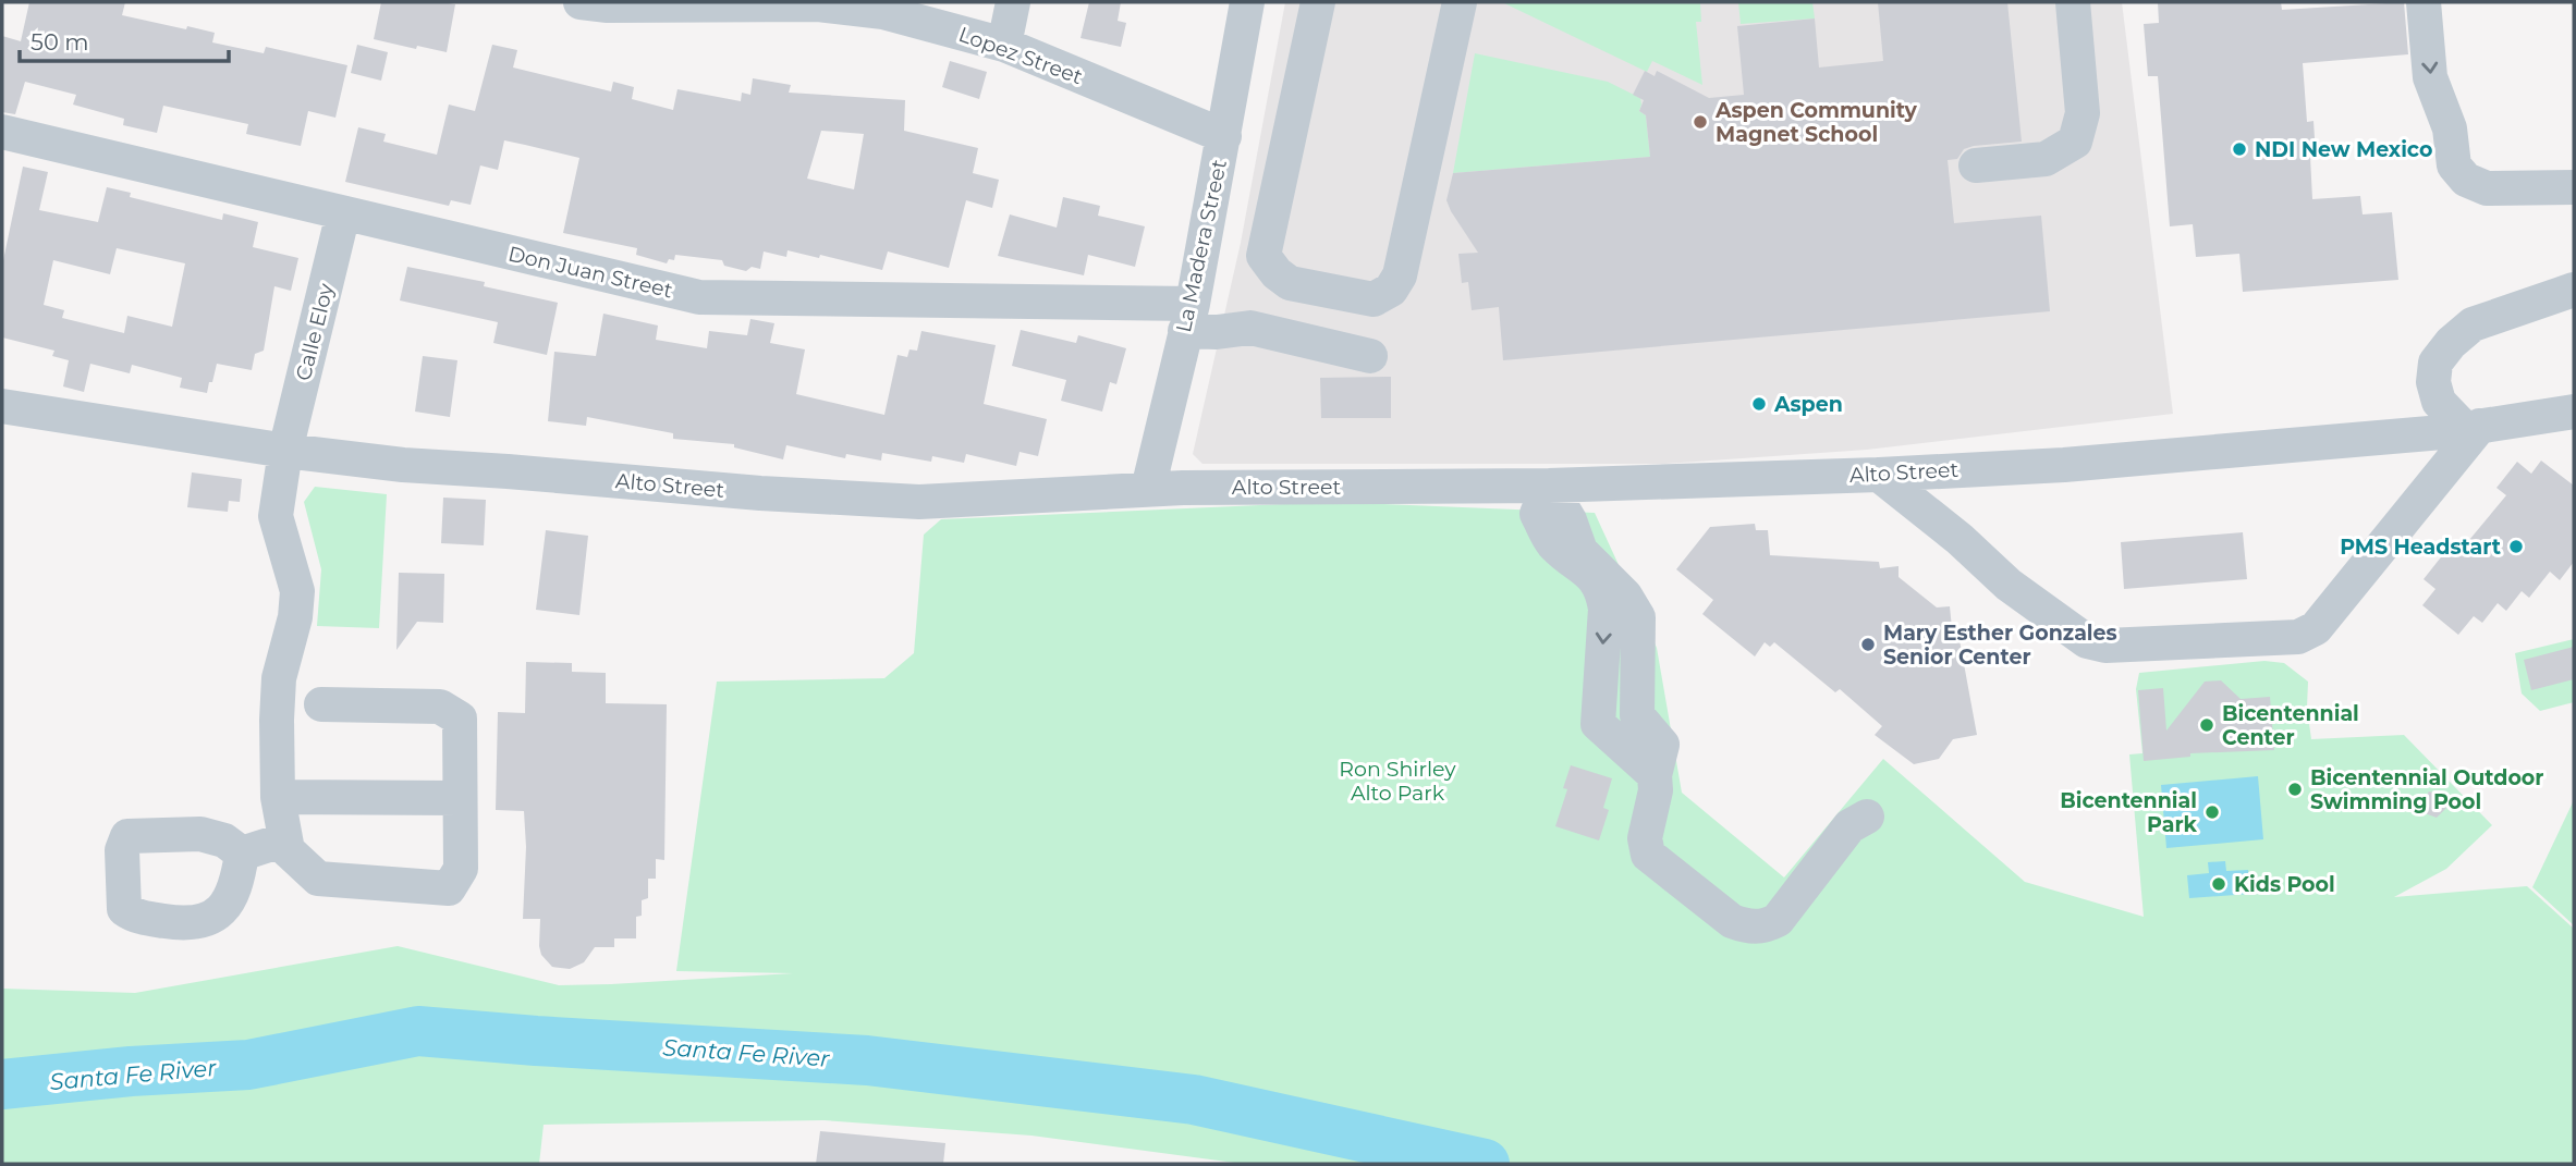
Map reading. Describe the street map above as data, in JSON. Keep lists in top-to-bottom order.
{
  "streets": {
    "street": [
      "Lopez Street",
      "La Madera Street",
      "Don Juan Street",
      "Calle Eloy",
      "Alto Street"
    ]
  },
  "crossings": [
    ["Lopez Street", "La Madera Street"],
    ["La Madera Street", "Don Juan Street"],
    ["La Madera Street", "Alto Street"],
    ["Don Juan Street", "Calle Eloy"],
    ["Calle Eloy", "Alto Street"]
  ],
  "water": ["Santa Fe River"],
  "parks": ["Ron Shirley Alto Park"],
  "places": [
    "Aspen Community Magnet School",
    "NDI New Mexico",
    "Aspen",
    "PMS Headstart",
    "Mary Esther Gonzales Senior Center",
    "Bicentennial Center",
    "Bicentennial Outdoor Swimming Pool",
    "Bicentennial Park",
    "Kids Pool"
  ],
  "scale_bar": "50 m"
}
